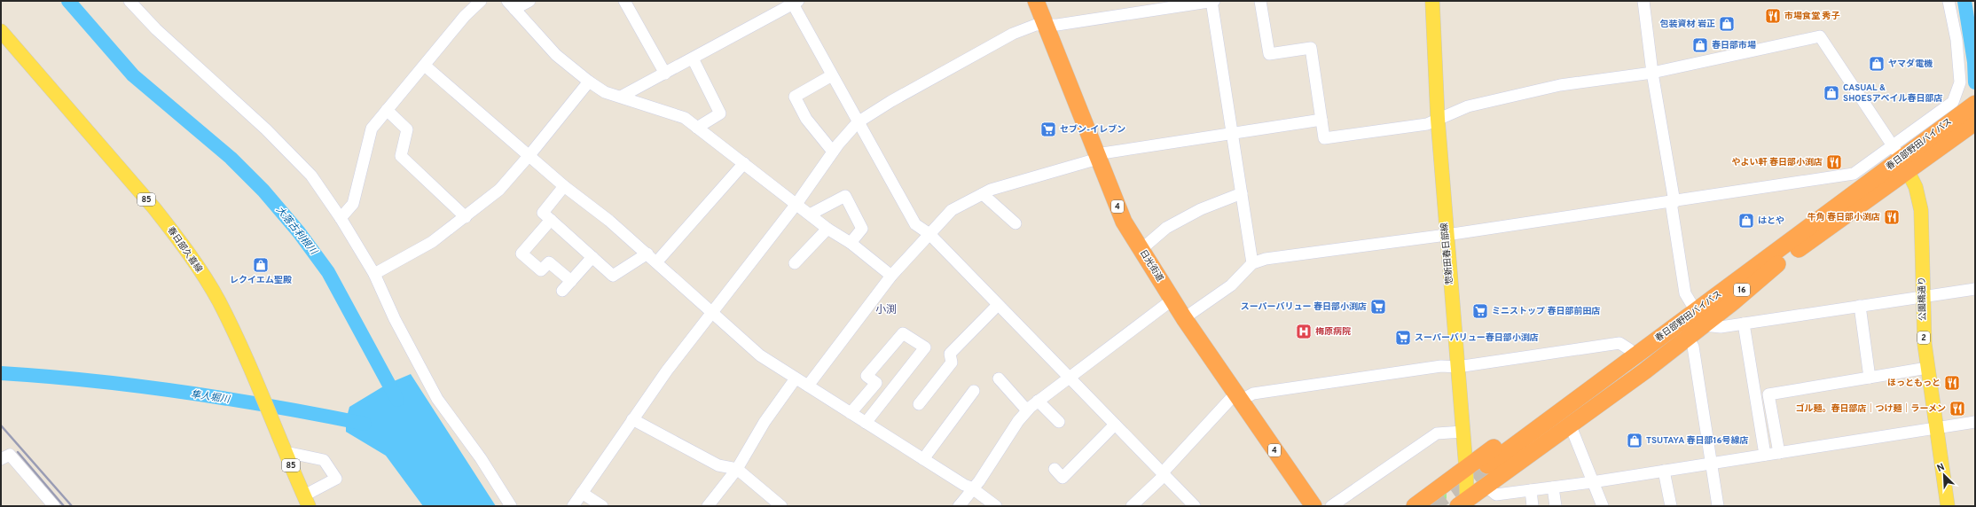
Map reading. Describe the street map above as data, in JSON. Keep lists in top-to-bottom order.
{
  "streets": {
    "highway": [
      "春日部野田バイパス",
      "4",
      "日光街道",
      "16"
    ],
    "main road": [
      "85",
      "春日部久喜線",
      "惣新田春日部線",
      "公園橋通り",
      "2"
    ]
  },
  "crossings": [
    ["春日部野田バイパス", "16"],
    ["春日部野田バイパス", "公園橋通り"],
    ["惣新田春日部線", "16"]
  ],
  "districts": ["小渕"],
  "water": ["大落古利根川", "隼人堀川"],
  "places": {
    "restaurant": [
      "市場食堂 秀子",
      "やよい軒 春日部小渕店",
      "牛角 春日部小渕店",
      "ほっともっと",
      "ゴル麺。春日部店｜つけ麺｜ラーメン"
    ],
    "shop": [
      "包装資材 岩正",
      "春日部市場",
      "ヤマダ電機",
      "CASUAL & SHOESアベイル春日部店",
      "はとや",
      "レクイエム聖殿",
      "TSUTAYA 春日部16号線店"
    ],
    "supermarket": [
      "セブン-イレブン",
      "スーパーバリュー 春日部小渕店",
      "ミニストップ 春日部前田店",
      "スーパーバリュー春日部小渕店"
    ],
    "hospital": ["梅原病院"]
  },
  "north": "top left"
}
